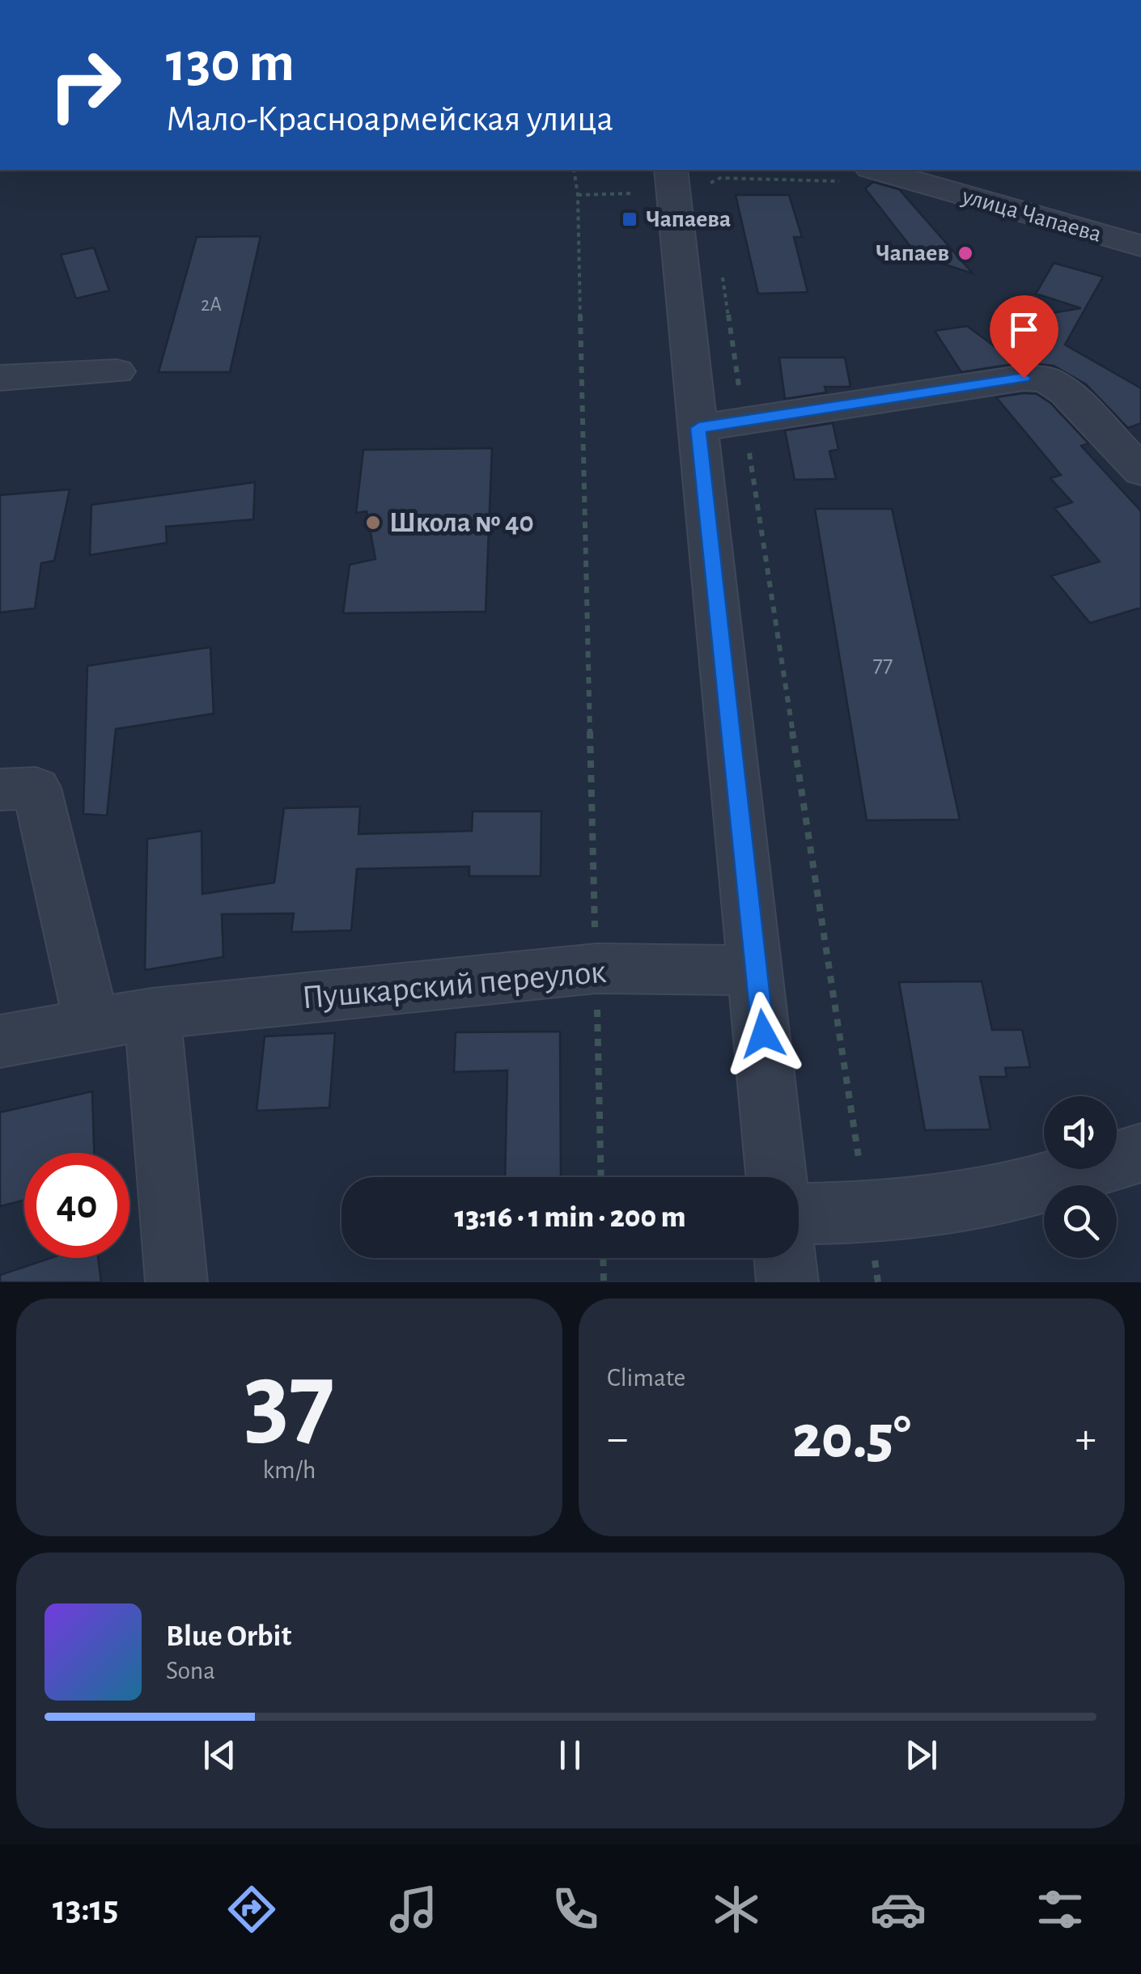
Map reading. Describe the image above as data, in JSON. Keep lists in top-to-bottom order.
{
  "streets": {
    "street": ["улица Чапаева", "Пушкарский переулок"]
  },
  "places": {
    "transit": ["Чапаева"],
    "other": ["Чапаев", "Школа № 40"]
  },
  "house_numbers": ["2А", "77"],
  "page": {
    "turn": ["130 m", "Мало-Красноармейская улица"],
    "limit": "40",
    "trip": "13:16 · 1 min · 200 m",
    "tile": [
      ["37", "km/h"],
      "Climate"
    ],
    "heat": ["−", "20.5°", "+"],
    "song": ["Blue Orbit", "Sona"],
    "tabs": "13:15"
  }
}
